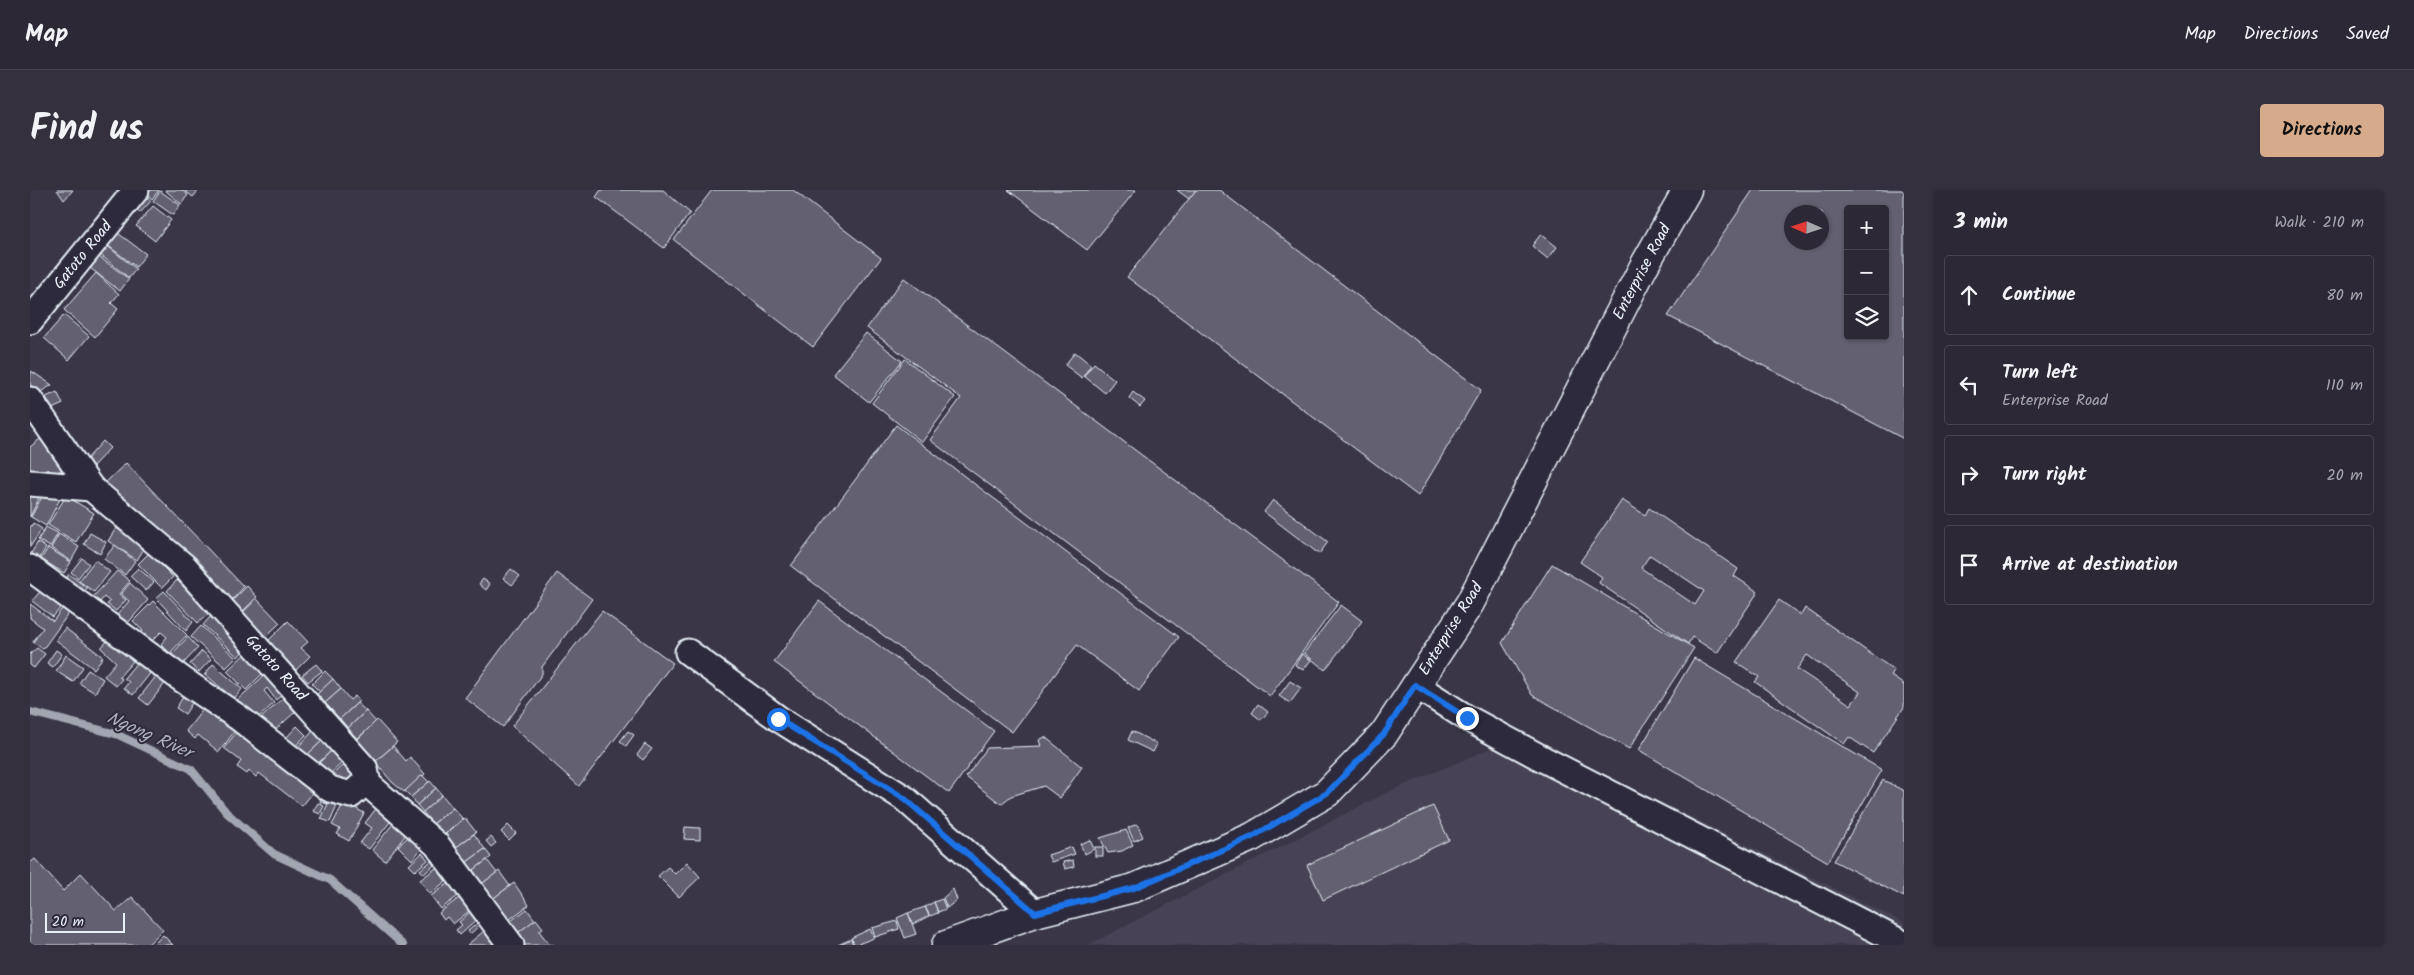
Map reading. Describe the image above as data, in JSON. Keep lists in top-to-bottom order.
{
  "streets": {
    "main road": ["Enterprise Road"],
    "street": ["Gatoto Road"]
  },
  "water": ["Ngong River"],
  "scale_bar": "20 m",
  "north": "left",
  "page": {
    "header": "Map",
    "nav": ["Map", "Directions", "Saved"],
    "title": "Find us",
    "buttons": "Directions",
    "heading": ["3 min", "Walk · 210 m"],
    "map_buttons": ["+", "−"],
    "list": [
      ["Continue", "80 m"],
      ["Turn left", "Enterprise Road", "110 m"],
      ["Turn right", "20 m"],
      "Arrive at destination"
    ],
    "scale": "20 m"
  }
}
